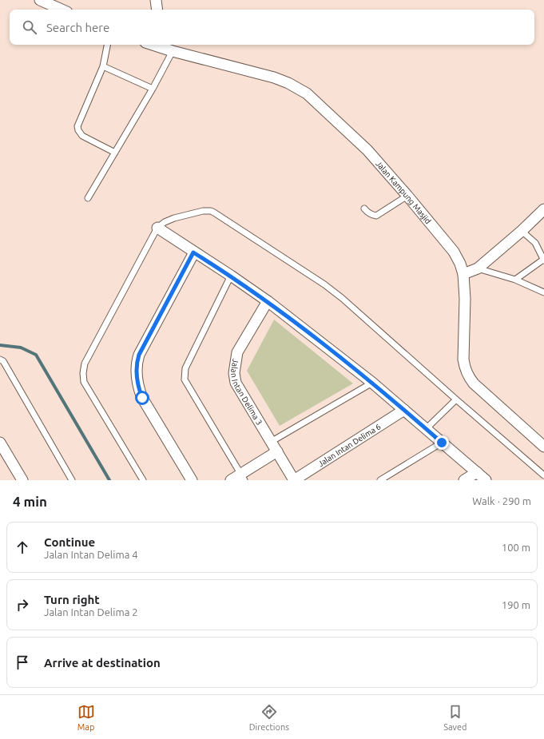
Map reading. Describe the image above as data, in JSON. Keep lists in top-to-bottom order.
{
  "streets": {
    "street": ["Jalan Kampung Masjid", "Jalan Intan Delima 3", "Jalan Intan Delima 6"]
  },
  "crossings": [
    ["Jalan Intan Delima 3", "Jalan Intan Delima 6"]
  ],
  "page": {
    "search": "Search here",
    "heading": ["4 min", "Walk · 290 m"],
    "list": [
      ["Continue", "Jalan Intan Delima 4", "100 m"],
      ["Turn right", "Jalan Intan Delima 2", "190 m"],
      "Arrive at destination"
    ],
    "nav": ["Map", "Directions", "Saved"]
  }
}
